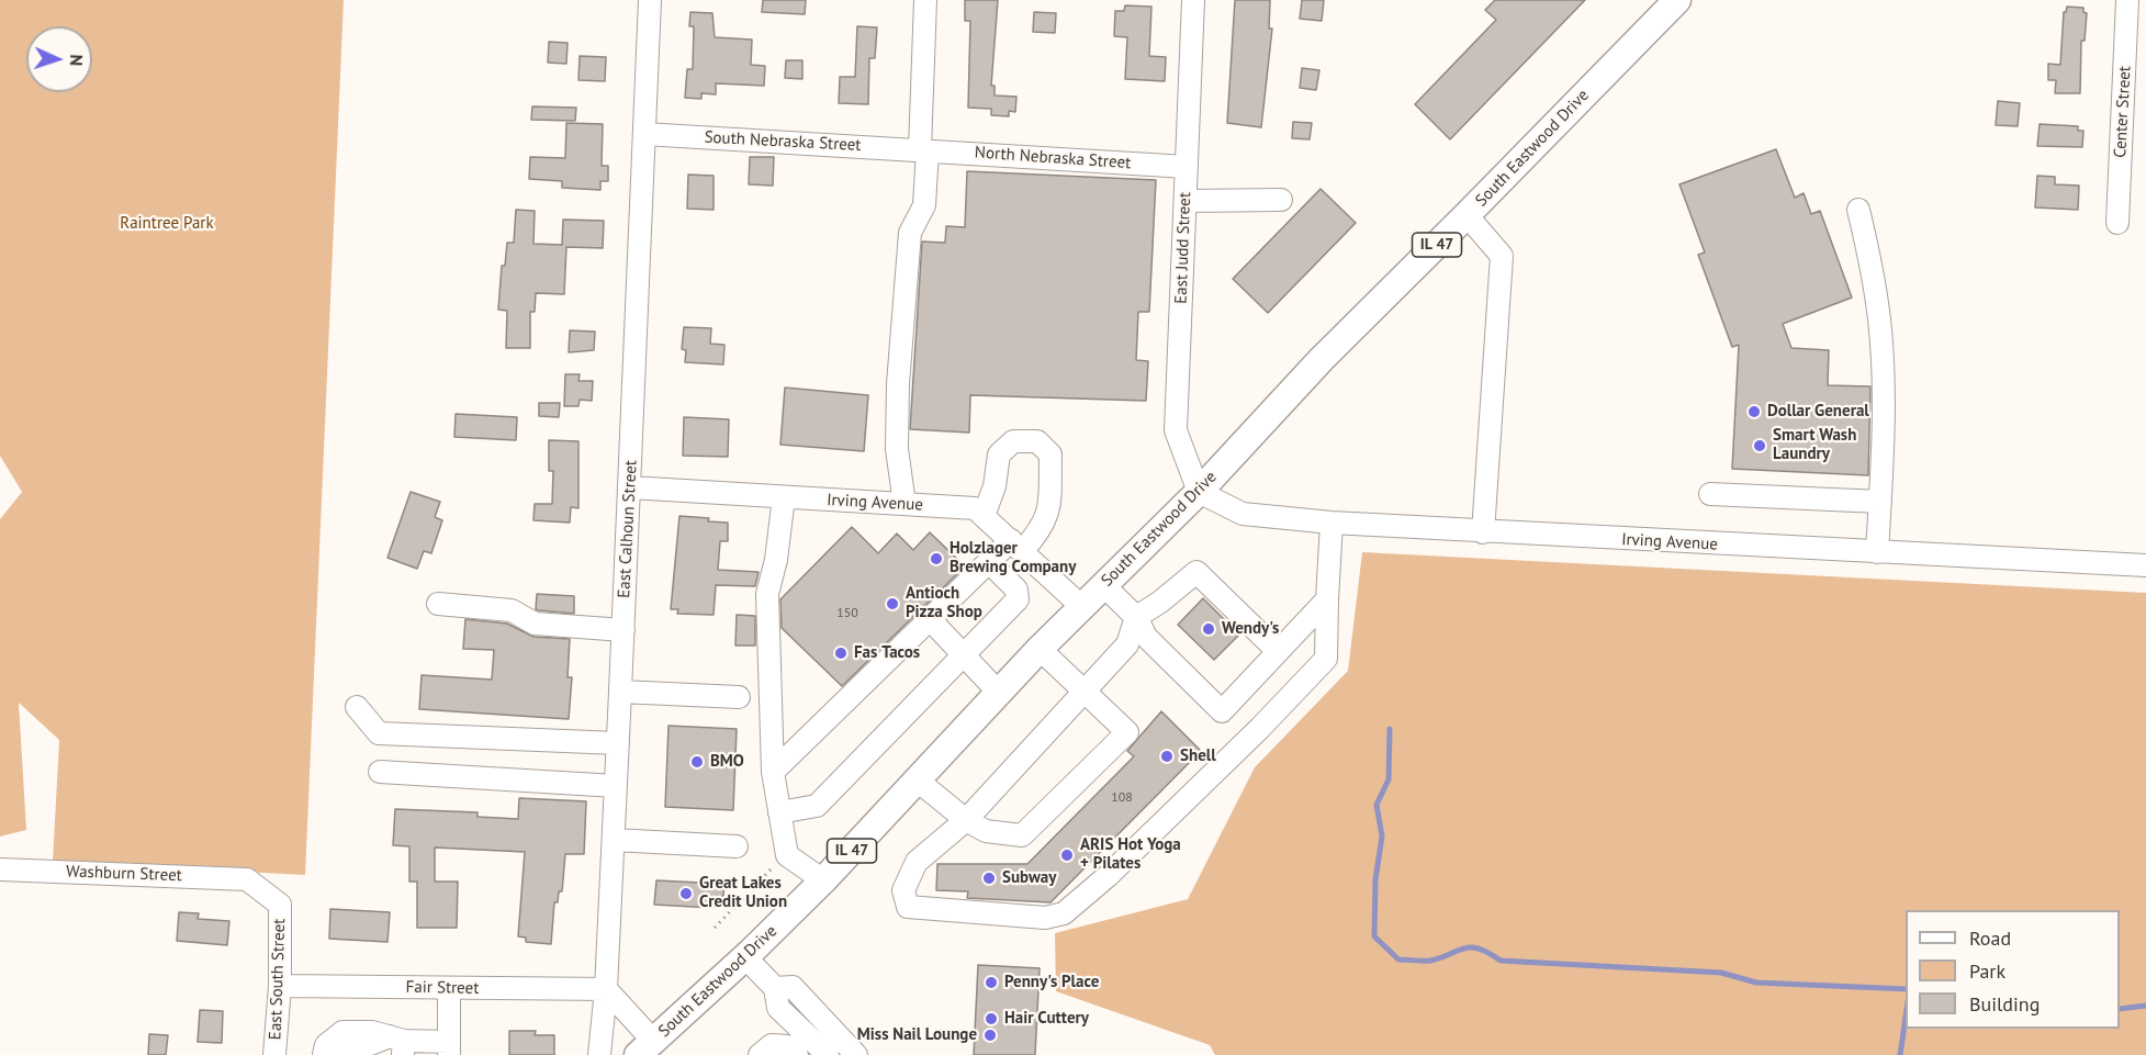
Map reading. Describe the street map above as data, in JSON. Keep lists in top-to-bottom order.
{
  "streets": {
    "main road": ["South Eastwood Drive", "IL 47"],
    "street": [
      "Center Street",
      "South Nebraska Street",
      "North Nebraska Street",
      "East Judd Street",
      "Irving Avenue",
      "East Calhoun Street",
      "Washburn Street",
      "East South Street",
      "Fair Street"
    ]
  },
  "crossings": [
    ["South Nebraska Street", "North Nebraska Street"],
    ["South Nebraska Street", "East Calhoun Street"],
    ["South Eastwood Drive", "East Judd Street"],
    ["South Eastwood Drive", "Irving Avenue"],
    ["North Nebraska Street", "East Judd Street"],
    ["East Judd Street", "Irving Avenue"],
    ["Irving Avenue", "East Calhoun Street"],
    ["East Calhoun Street", "Fair Street"],
    ["Washburn Street", "East South Street"],
    ["East South Street", "Fair Street"]
  ],
  "parks": ["Raintree Park"],
  "places": [
    "Dollar General",
    "Smart Wash Laundry",
    "Holzlager Brewing Company",
    "Antioch Pizza Shop",
    "Wendy's",
    "Fas Tacos",
    "Shell",
    "BMO",
    "ARIS Hot Yoga + Pilates",
    "Subway",
    "Great Lakes Credit Union",
    "Penny's Place",
    "Hair Cuttery",
    "Miss Nail Lounge"
  ],
  "house_numbers": ["150", "108"],
  "legend": ["Road", "Park", "Building"],
  "north": "right"
}
